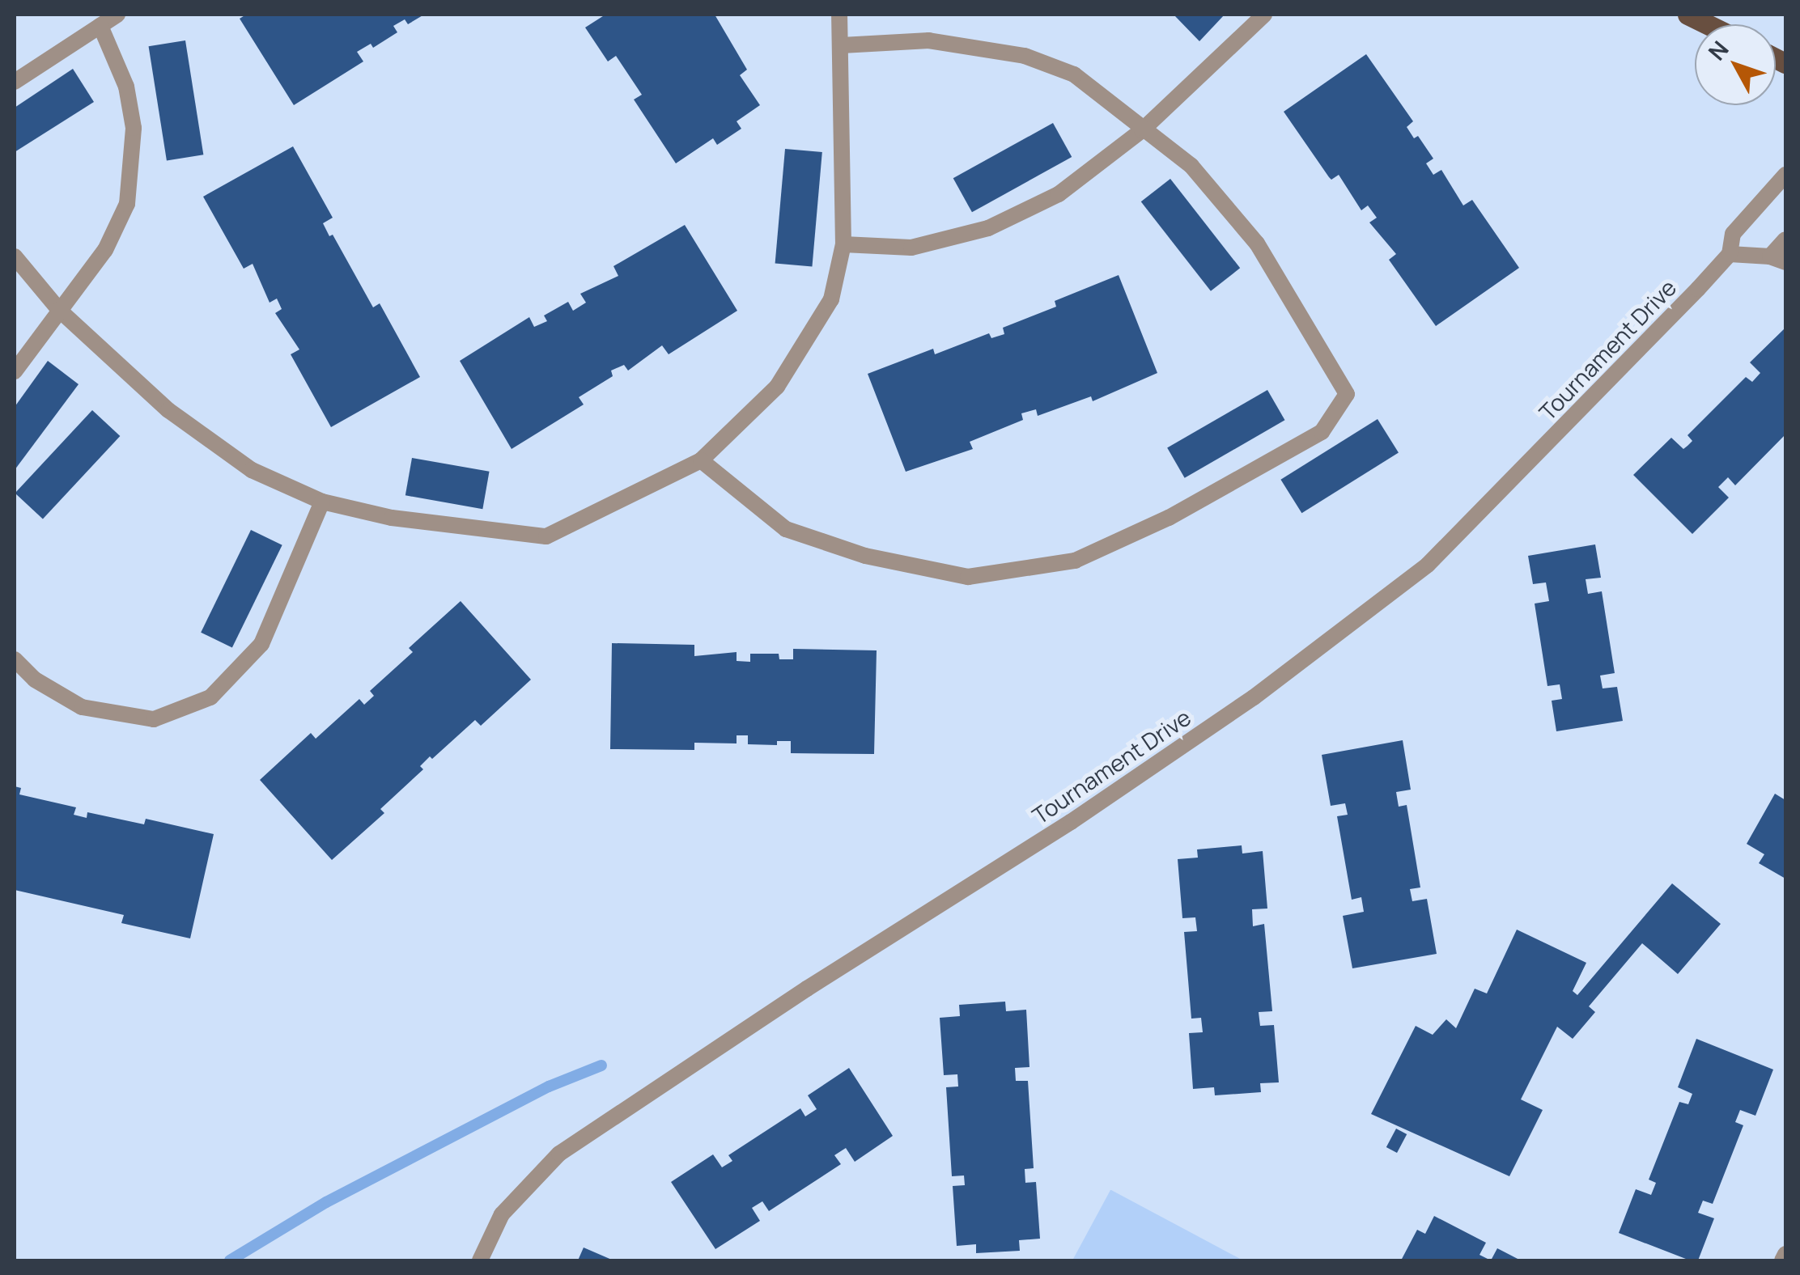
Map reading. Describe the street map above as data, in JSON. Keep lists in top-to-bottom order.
{
  "streets": {
    "street": ["Tournament Drive"]
  },
  "north": "top left"
}
